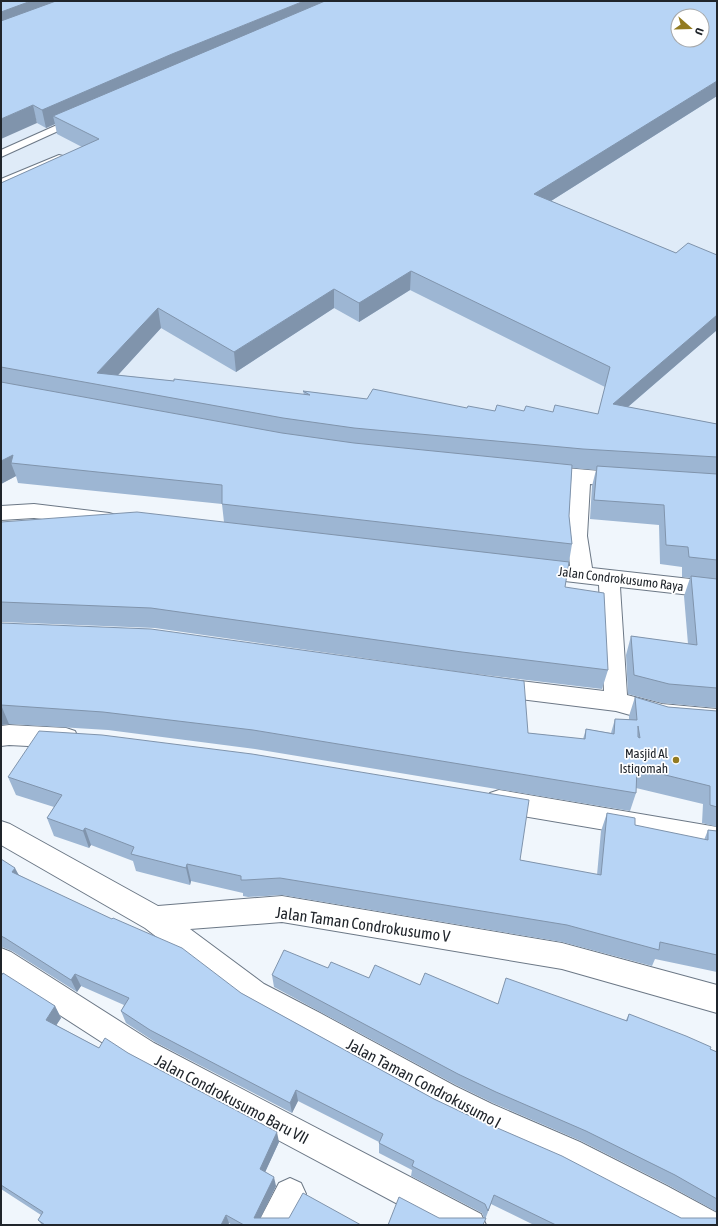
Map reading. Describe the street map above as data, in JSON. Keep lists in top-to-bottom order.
{
  "streets": {
    "street": [
      "Jalan Condrokusumo Raya",
      "Jalan Taman Condrokusumo V",
      "Jalan Taman Condrokusumo I",
      "Jalan Condrokusumo Baru VII"
    ]
  },
  "crossings": [
    ["Jalan Taman Condrokusumo V", "Jalan Taman Condrokusumo I"]
  ],
  "places": ["Masjid Al Istiqomah"],
  "north": "right"
}
